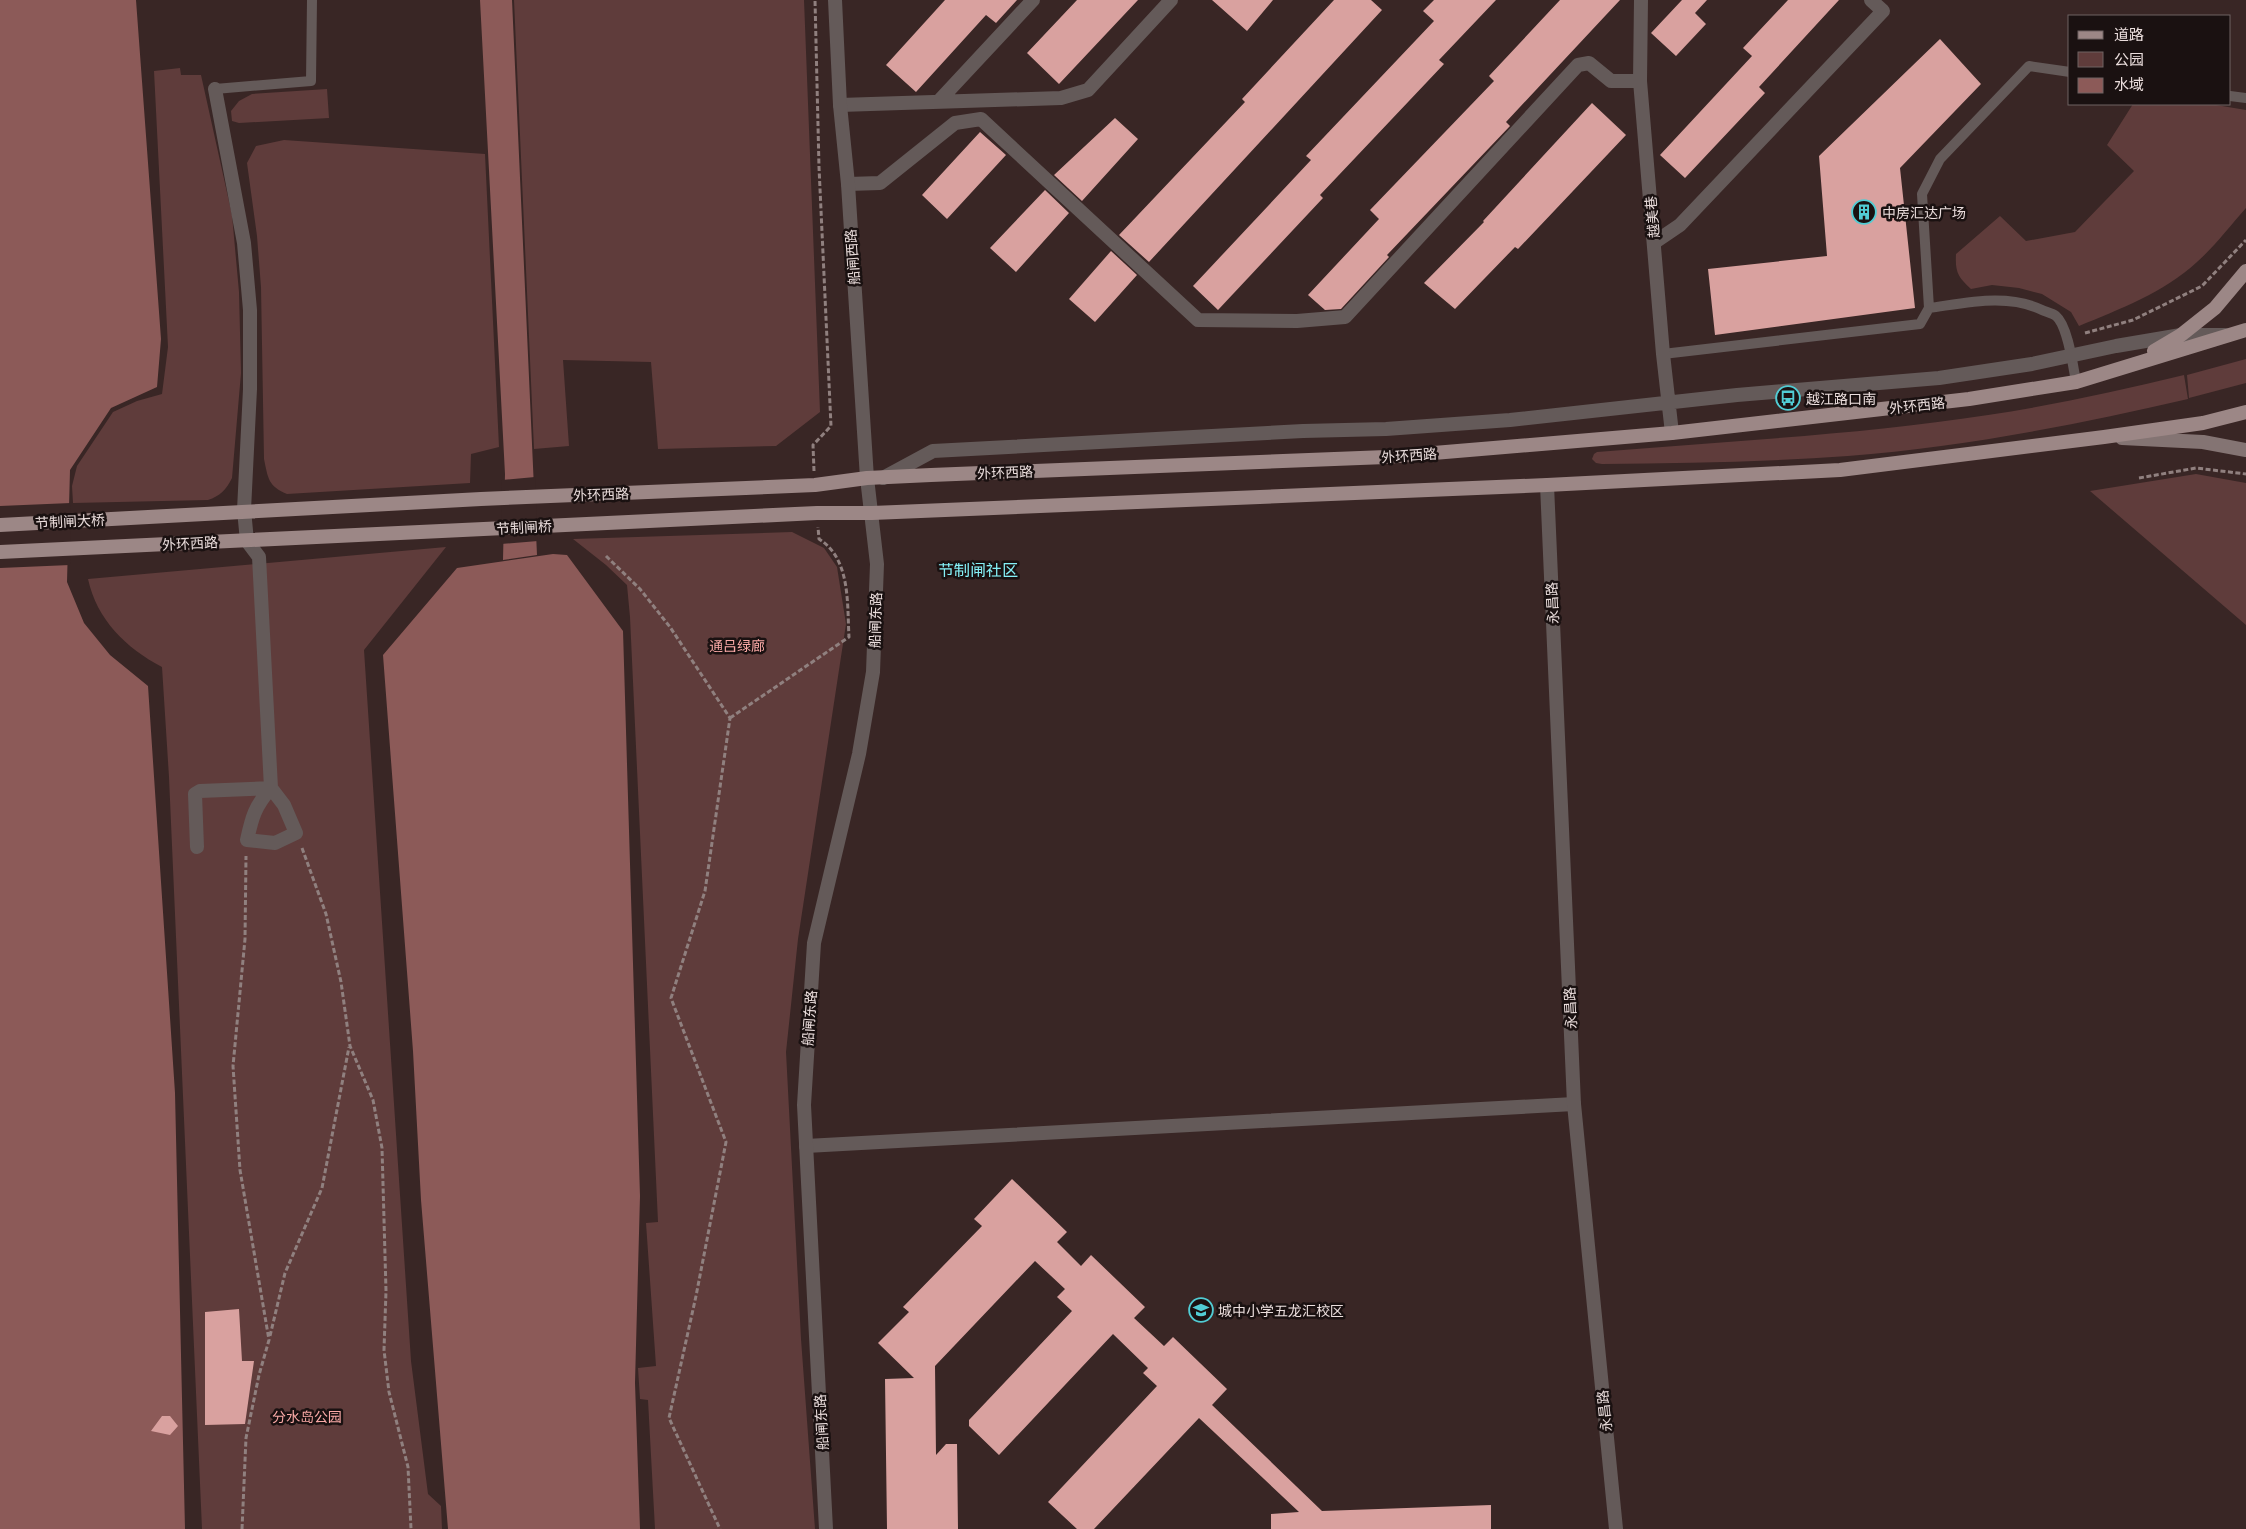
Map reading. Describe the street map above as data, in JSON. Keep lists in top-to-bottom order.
{
  "streets": {
    "main road": ["外环西路", "节制闸大桥", "节制闸桥"],
    "street": [
      "越美巷",
      "船闸西路",
      "永昌路",
      "船闸东路"
    ]
  },
  "crossings": [
    ["越美巷", "外环西路"],
    ["船闸西路", "外环西路"],
    ["船闸西路", "船闸东路"],
    ["外环西路", "节制闸大桥"],
    ["外环西路", "节制闸桥"],
    ["外环西路", "永昌路"],
    ["外环西路", "船闸东路"]
  ],
  "districts": ["节制闸社区"],
  "parks": ["通吕绿廊", "分水岛公园"],
  "places": {
    "building": ["中房汇达广场"],
    "bus stop": ["越江路口南"],
    "school or university": ["城中小学五龙汇校区"]
  },
  "legend": ["道路", "公园", "水域"]
}
